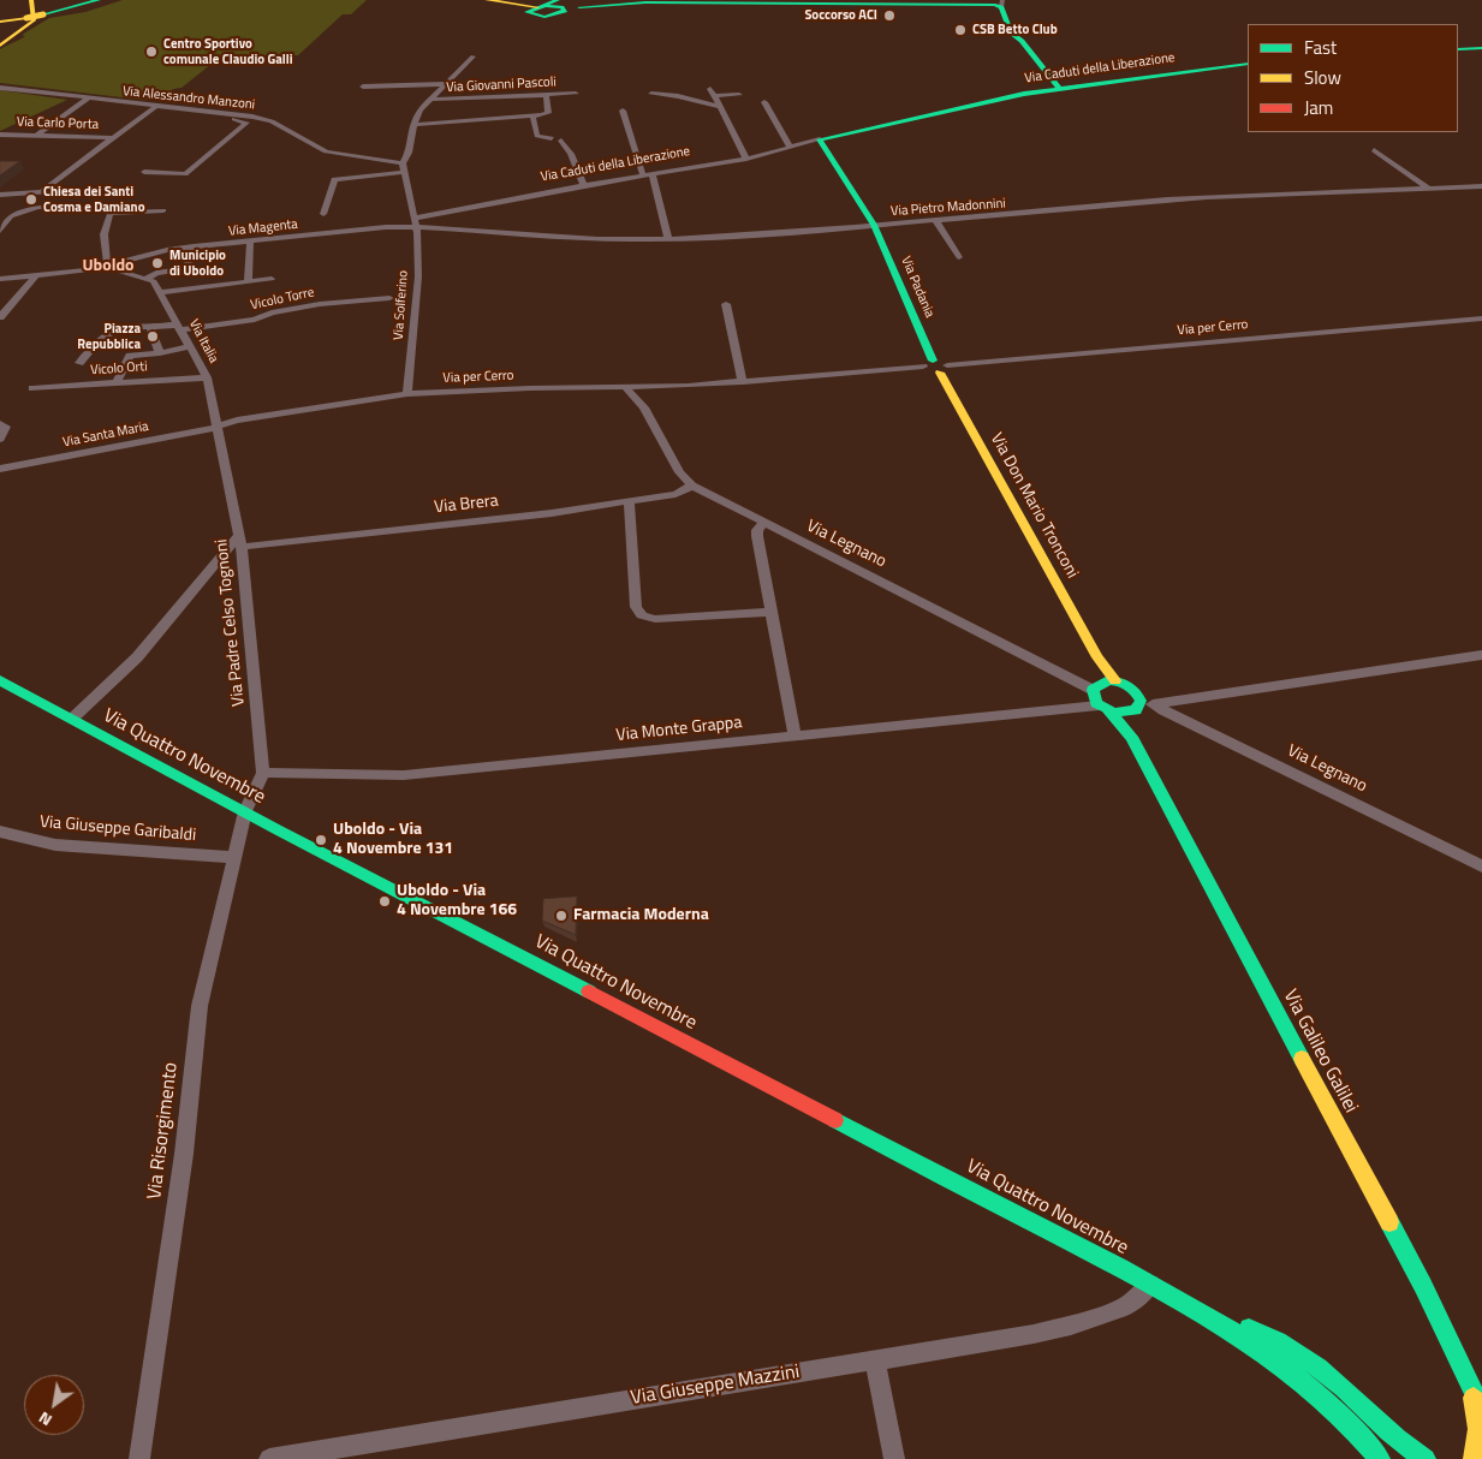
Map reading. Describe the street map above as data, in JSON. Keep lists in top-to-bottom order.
{
  "streets": {
    "main road": [
      "Via Caduti della Liberazione",
      "Via Padania",
      "Via Don Mario Tronconi",
      "Via Quattro Novembre",
      "Via Galileo Galilei"
    ],
    "street": [
      "Via Giovanni Pascoli",
      "Via Alessandro Manzoni",
      "Via Carlo Porta",
      "Via Pietro Madonnini",
      "Via Magenta",
      "Vicolo Torre",
      "Via Solferino",
      "Via per Cerro",
      "Via Italia",
      "Vicolo Orti",
      "Via Santa Maria",
      "Via Brera",
      "Via Legnano",
      "Via Padre Celso Tognoni",
      "Via Monte Grappa",
      "Via Giuseppe Garibaldi",
      "Via Risorgimento",
      "Via Giuseppe Mazzini"
    ]
  },
  "crossings": [
    ["Via Caduti della Liberazione", "Via Pietro Madonnini"],
    ["Via Caduti della Liberazione", "Via Magenta"],
    ["Via Caduti della Liberazione", "Via Padania"],
    ["Via Caduti della Liberazione", "Via Solferino"],
    ["Via Giovanni Pascoli", "Via Alessandro Manzoni"],
    ["Via Pietro Madonnini", "Via Magenta"],
    ["Via Pietro Madonnini", "Via Padania"],
    ["Via Pietro Madonnini", "Via Solferino"],
    ["Via Magenta", "Via Solferino"],
    ["Via Padania", "Via per Cerro"],
    ["Via Padania", "Via Don Mario Tronconi"],
    ["Vicolo Torre", "Via Italia"],
    ["Via Solferino", "Via per Cerro"],
    ["Via per Cerro", "Via Italia"],
    ["Via per Cerro", "Via Santa Maria"],
    ["Via per Cerro", "Via Don Mario Tronconi"],
    ["Via per Cerro", "Via Legnano"],
    ["Via per Cerro", "Via Padre Celso Tognoni"],
    ["Via Italia", "Vicolo Orti"],
    ["Via Italia", "Via Santa Maria"],
    ["Via Italia", "Via Padre Celso Tognoni"],
    ["Via Santa Maria", "Via Padre Celso Tognoni"],
    ["Via Brera", "Via Legnano"],
    ["Via Brera", "Via Padre Celso Tognoni"],
    ["Via Don Mario Tronconi", "Via Legnano"],
    ["Via Don Mario Tronconi", "Via Monte Grappa"],
    ["Via Don Mario Tronconi", "Via Galileo Galilei"],
    ["Via Padre Celso Tognoni", "Via Monte Grappa"],
    ["Via Monte Grappa", "Via Galileo Galilei"],
    ["Via Quattro Novembre", "Via Risorgimento"],
    ["Via Quattro Novembre", "Via Giuseppe Mazzini"],
    ["Via Giuseppe Garibaldi", "Via Risorgimento"]
  ],
  "districts": ["Uboldo"],
  "places": [
    "Soccorso ACI",
    "CSB Betto Club",
    "Centro Sportivo comunale Claudio Galli",
    "Chiesa dei Santi Cosma e Damiano",
    "Municipio di Uboldo",
    "Piazza Repubblica",
    "Uboldo - Via 4 Novembre 131",
    "Uboldo - Via 4 Novembre 166",
    "Farmacia Moderna"
  ],
  "legend": ["Fast", "Slow", "Jam"],
  "north": "bottom left"
}
